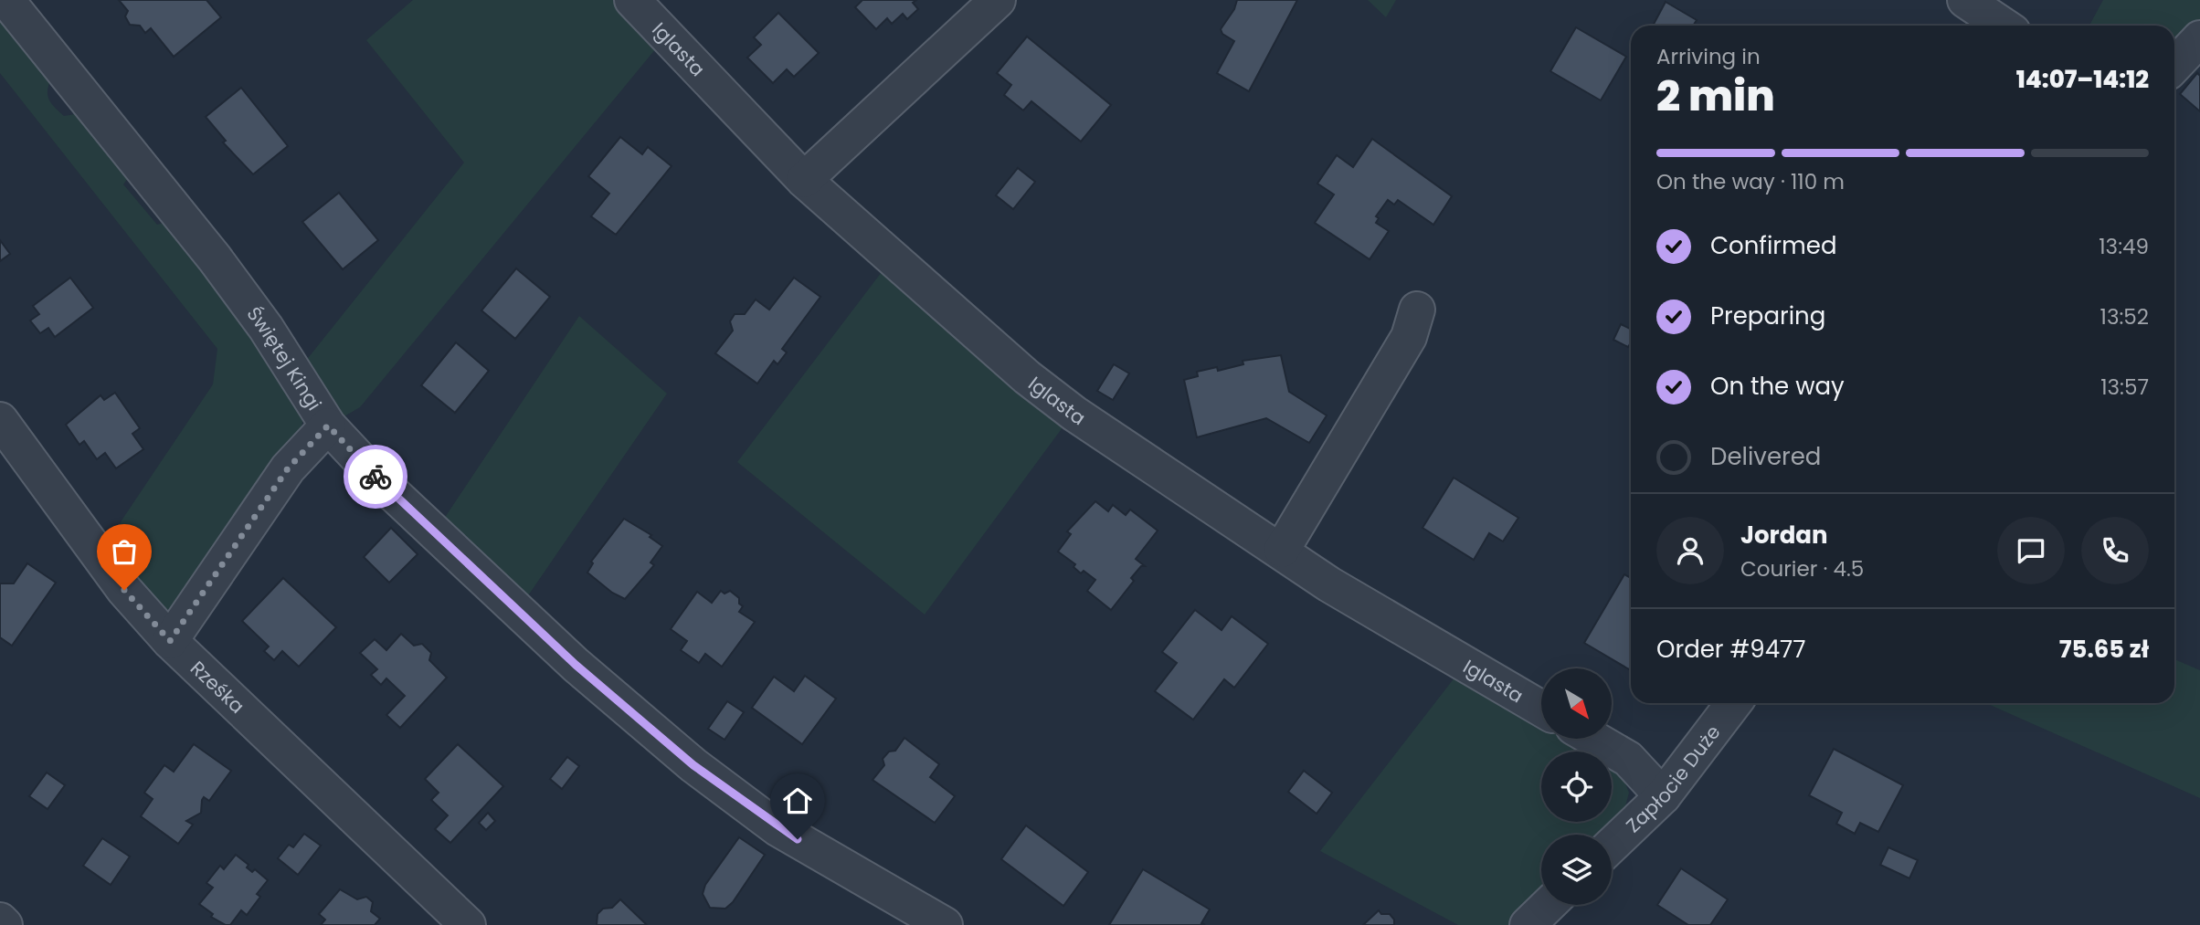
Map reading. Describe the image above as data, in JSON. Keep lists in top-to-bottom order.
{
  "streets": {
    "street": [
      "Iglasta",
      "Świętej Kingi",
      "Rześka",
      "Zapłocie Duże"
    ]
  },
  "north": "bottom right",
  "page": {
    "heading": ["2 min", "Arriving in", "14:07–14:12"],
    "panel": [
      "Jordan",
      "Courier · 4.5",
      "Order #9477",
      "75.65 zł"
    ],
    "bar": "On the way · 110 m",
    "list": [
      ["Confirmed", "13:49"],
      ["Preparing", "13:52"],
      ["On the way", "13:57"],
      "Delivered"
    ]
  }
}
